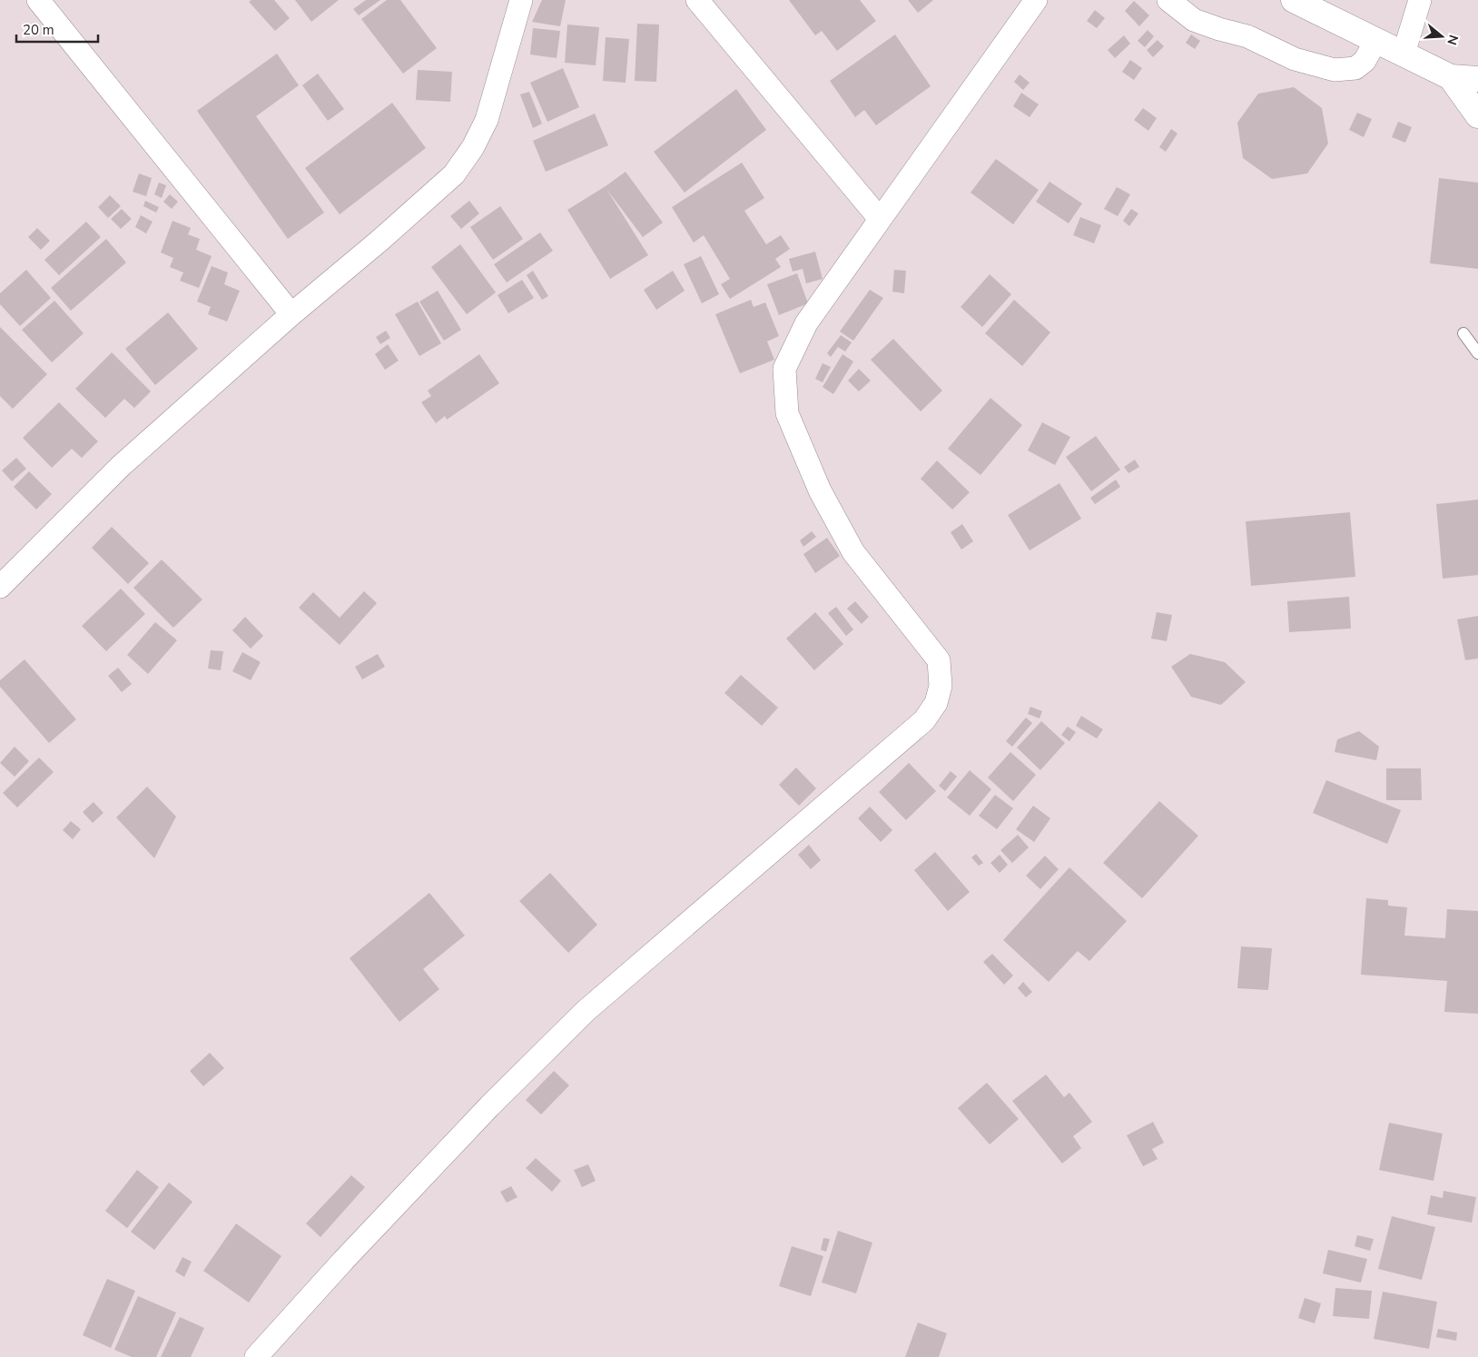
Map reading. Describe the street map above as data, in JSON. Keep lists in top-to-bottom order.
{
  "scale_bar": "20 m",
  "north": "right"
}
